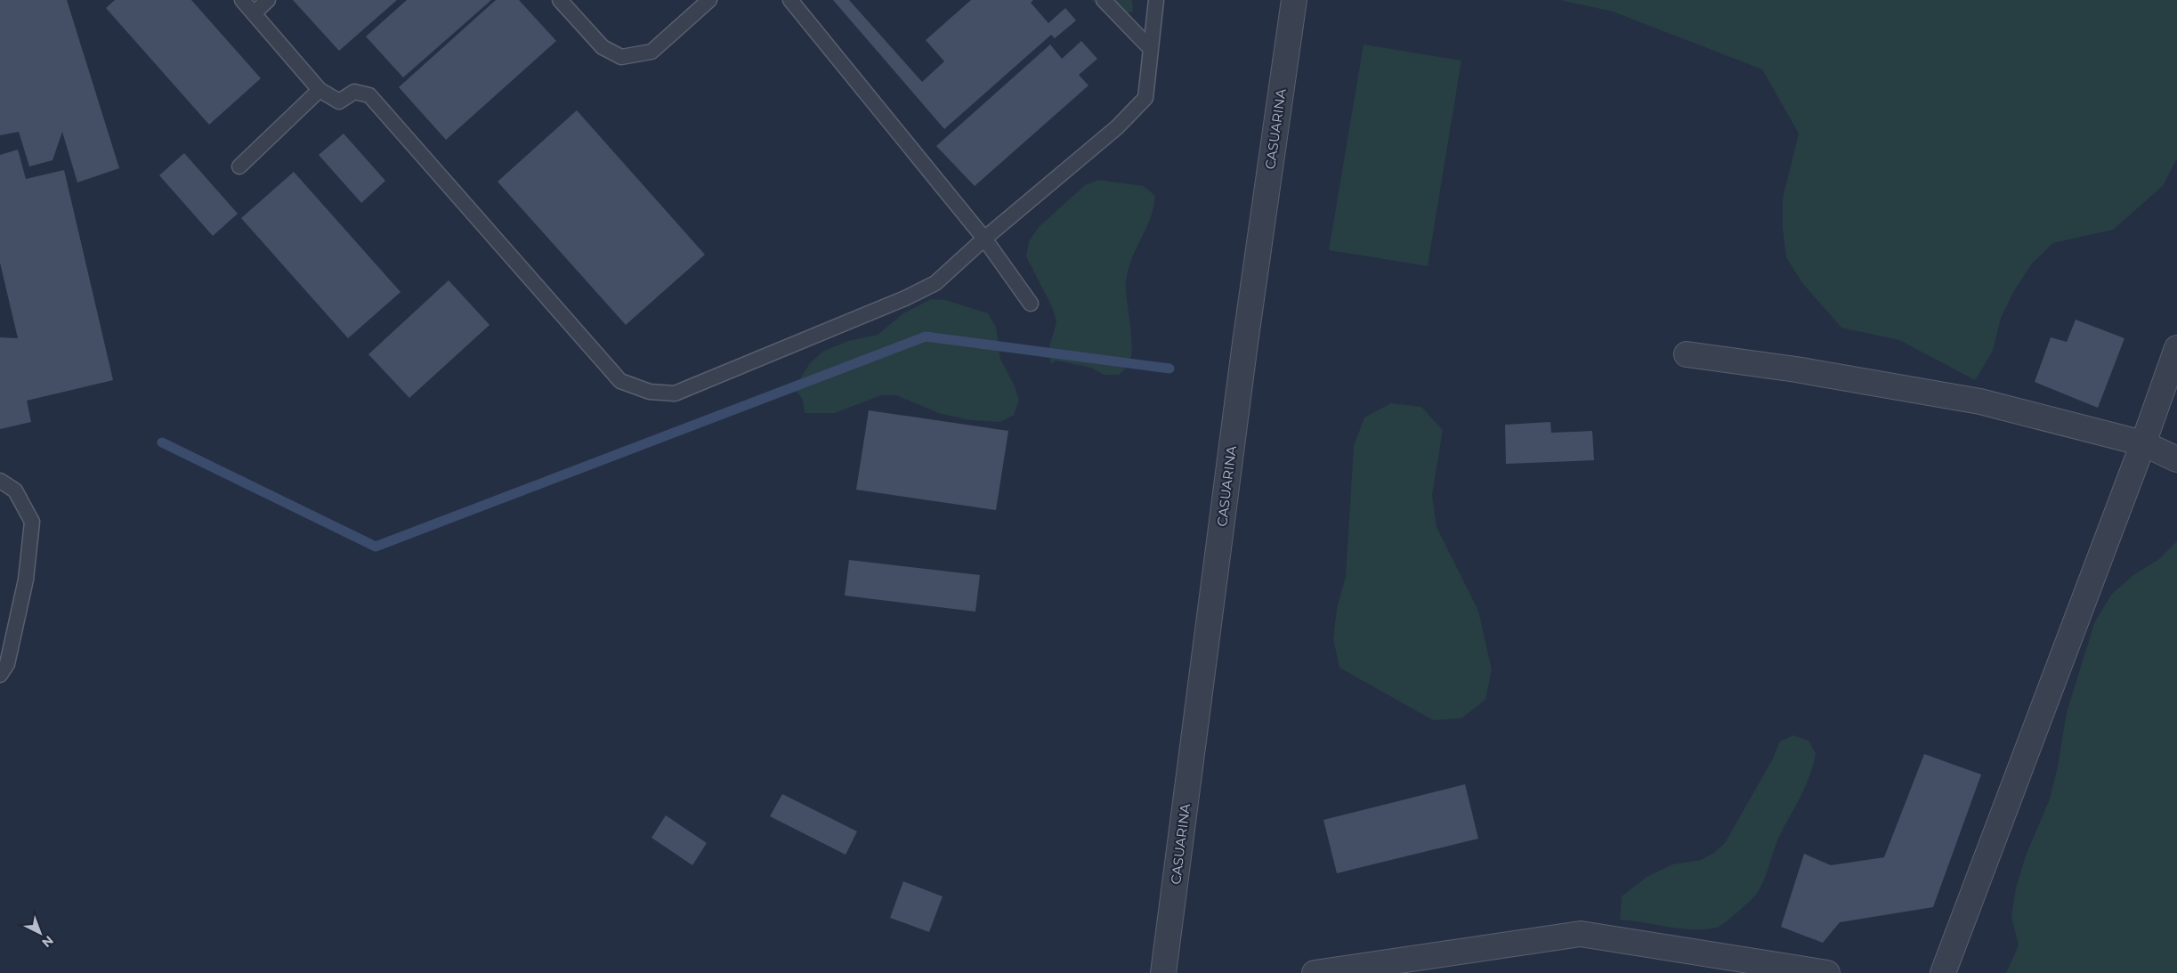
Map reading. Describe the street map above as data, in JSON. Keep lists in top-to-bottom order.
{
  "streets": {
    "street": ["CASUARINA"]
  },
  "north": "bottom right"
}
